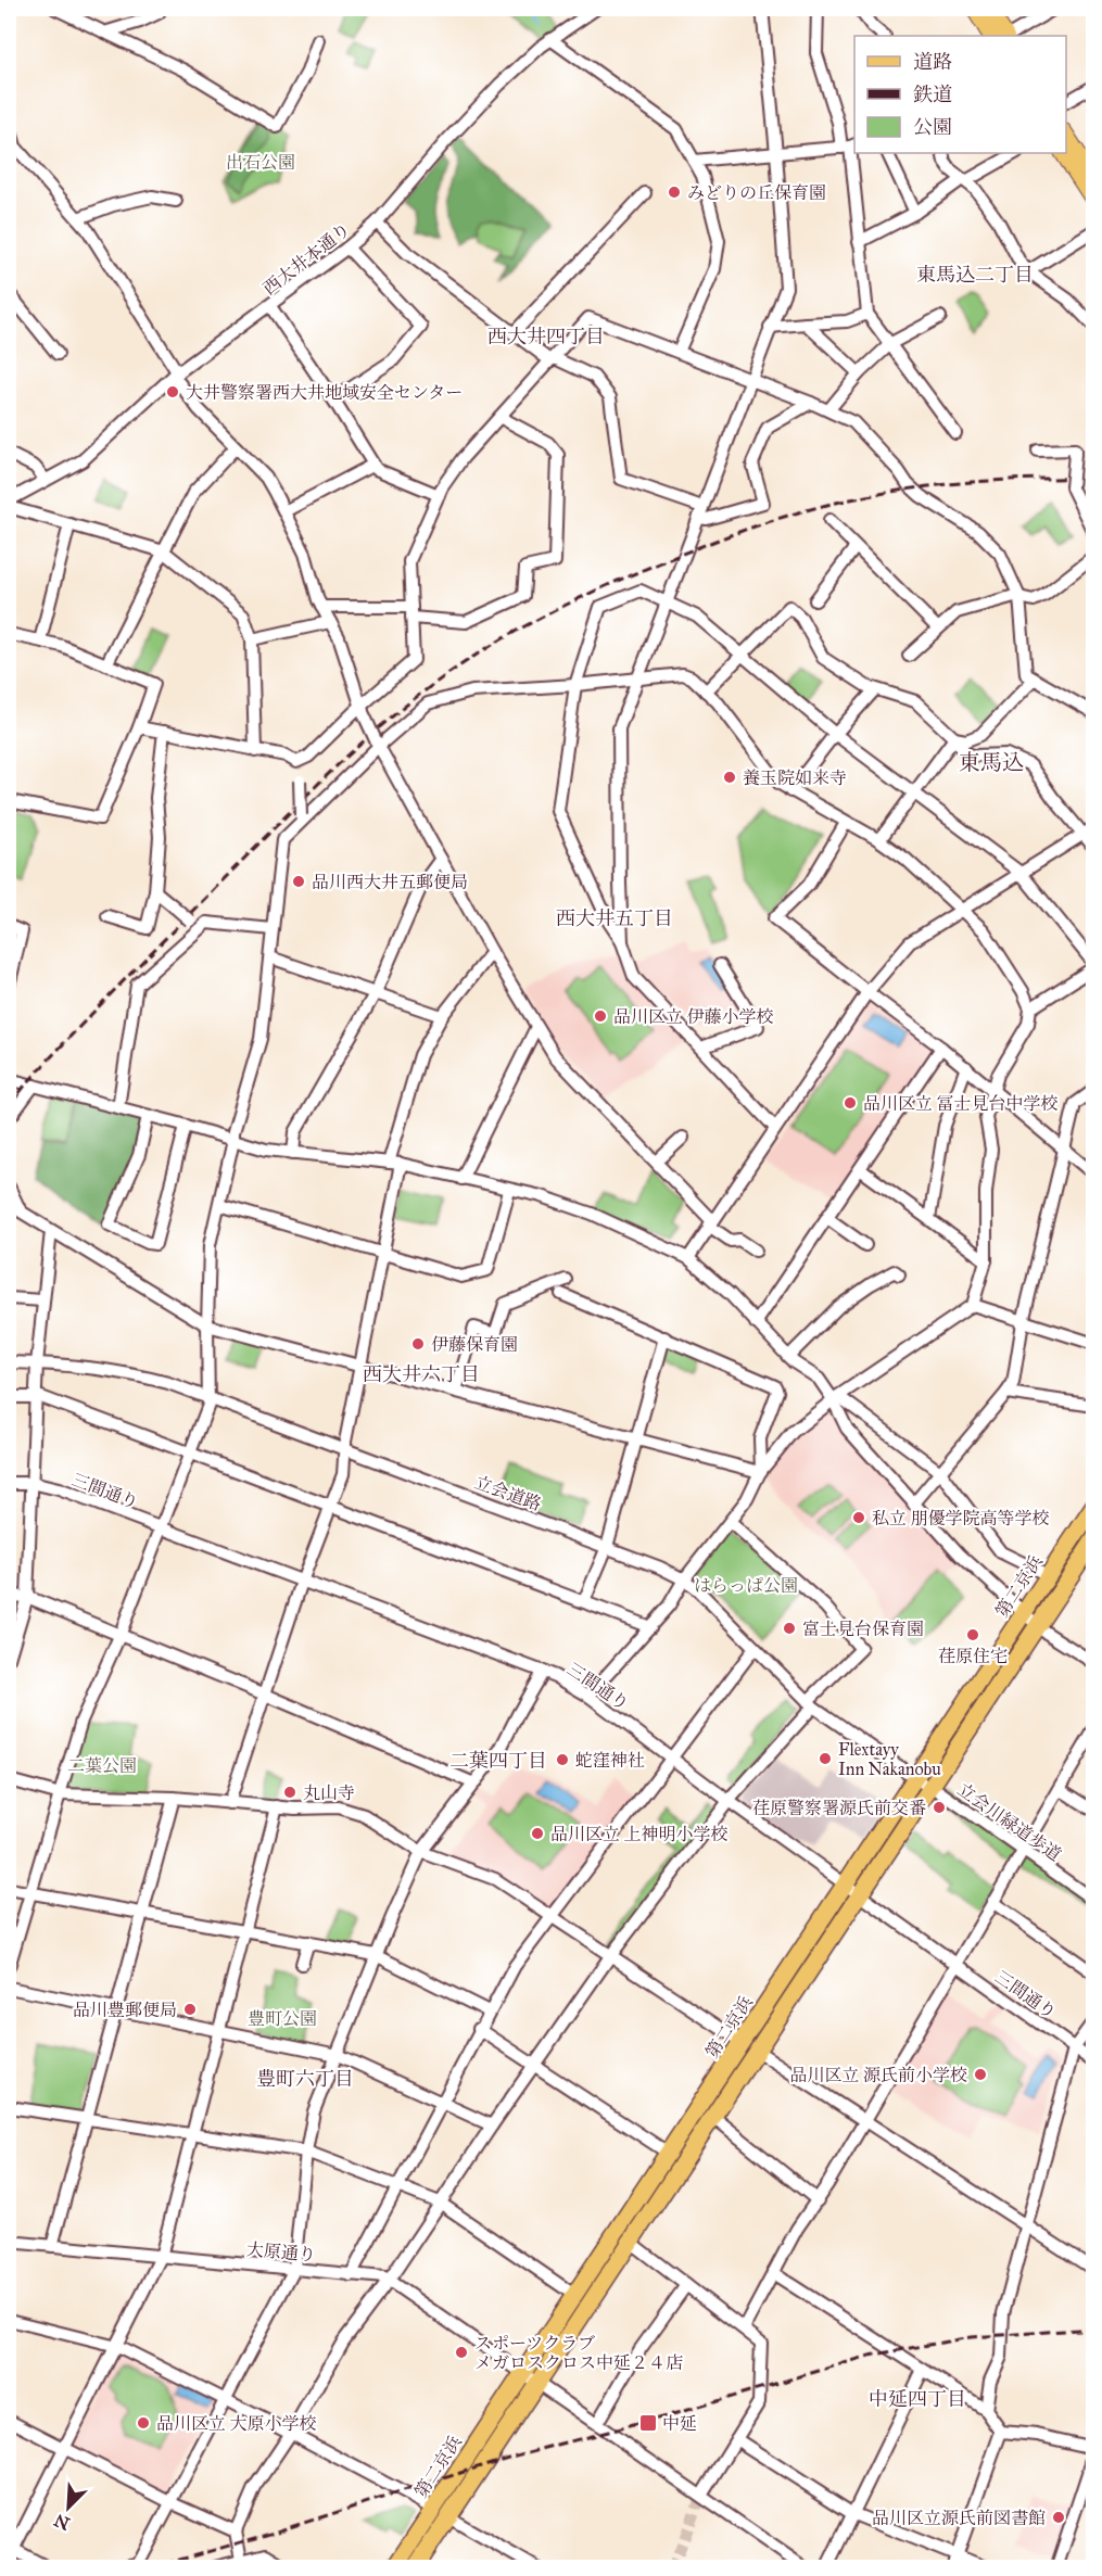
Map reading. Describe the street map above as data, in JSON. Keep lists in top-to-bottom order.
{
  "streets": {
    "highway": ["第二京浜"],
    "street": [
      "西大井本通り",
      "三間通り",
      "立会道路",
      "立会川緑道歩道",
      "大原通り"
    ]
  },
  "crossings": [
    ["三間通り", "第二京浜"],
    ["立会道路", "第二京浜"],
    ["立会道路", "立会川緑道歩道"],
    ["第二京浜", "立会川緑道歩道"],
    ["第二京浜", "大原通り"]
  ],
  "districts": [
    "東馬込二丁目",
    "西大井四丁目",
    "東馬込",
    "西大井五丁目",
    "西大井六丁目",
    "二葉四丁目",
    "豊町六丁目",
    "中延四丁目"
  ],
  "parks": [
    "出石公園",
    "はらっぱ公園",
    "二葉公園",
    "豊町公園"
  ],
  "places": {
    "other": [
      "みどりの丘保育園",
      "大井警察署西大井地域安全センター",
      "養玉院如来寺",
      "品川西大井五郵便局",
      "品川区立 伊藤小学校",
      "品川区立 冨士見台中学校",
      "伊藤保育園",
      "私立 朋優学院高等学校",
      "富士見台保育園",
      "荏原住宅",
      "Flextayy Inn Nakanobu",
      "蛇窪神社",
      "丸山寺",
      "荏原警察署源氏前交番",
      "品川区立 上神明小学校",
      "品川豊郵便局",
      "品川区立 源氏前小学校",
      "スポーツクラブ メガロスクロス中延２４店",
      "品川区立 大原小学校",
      "品川区立源氏前図書館"
    ],
    "transit": ["中延"]
  },
  "legend": ["道路", "鉄道", "公園"],
  "north": "bottom left"
}
